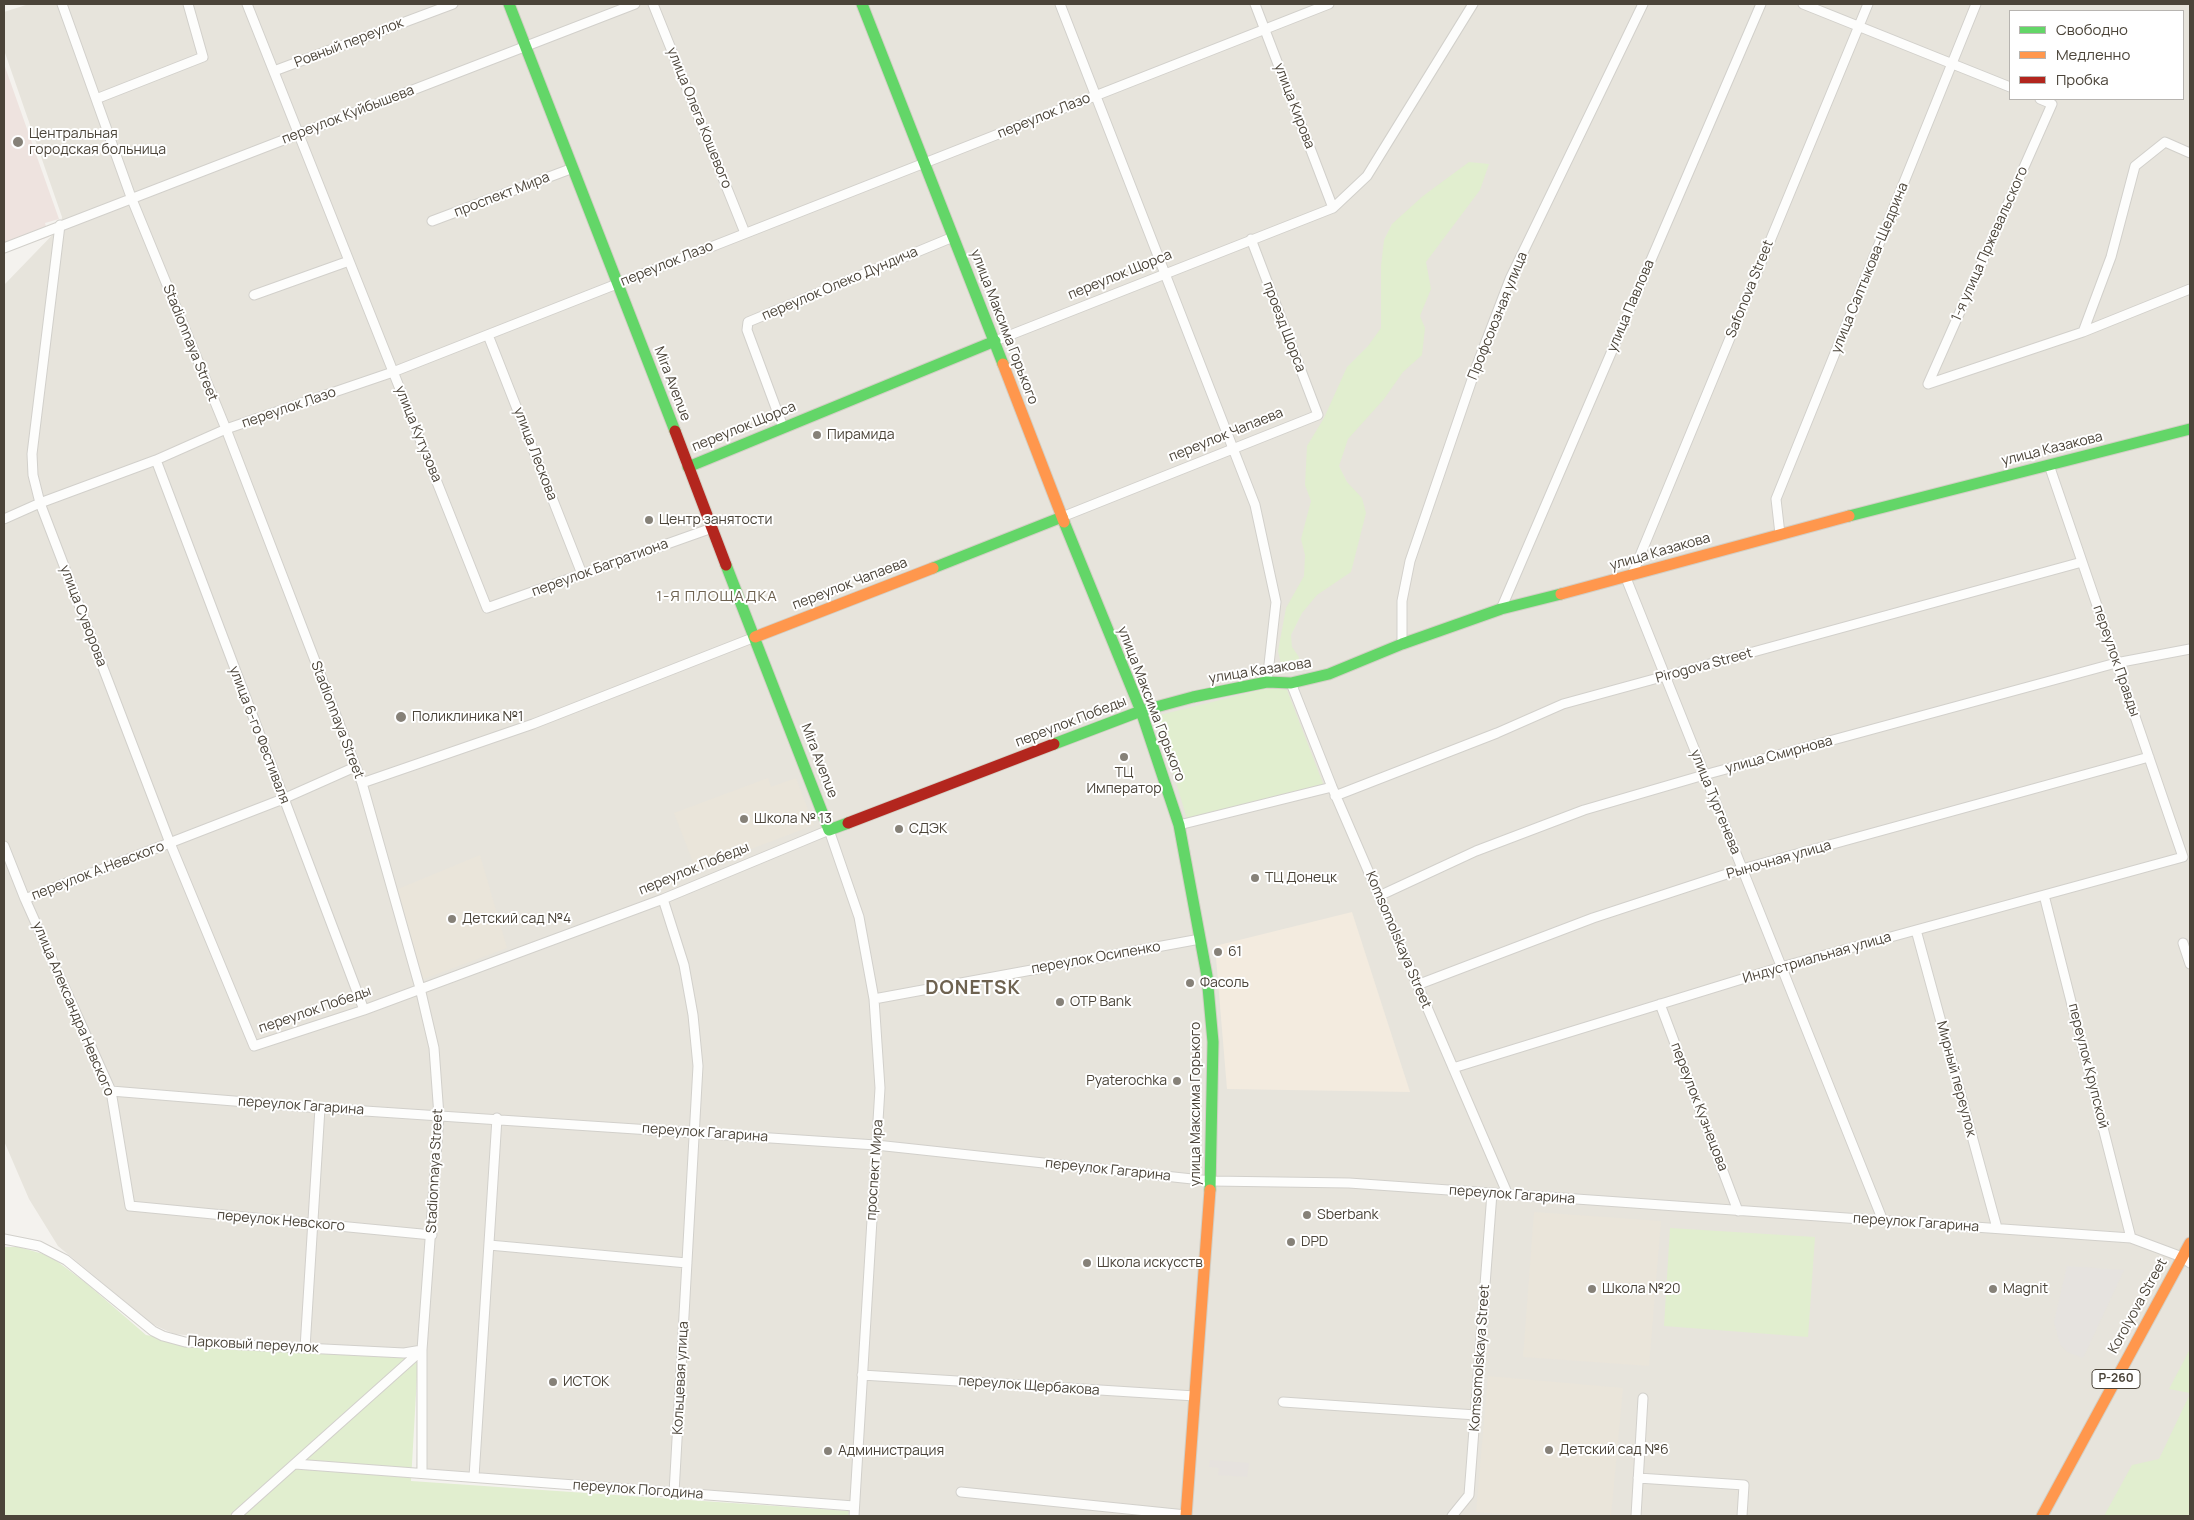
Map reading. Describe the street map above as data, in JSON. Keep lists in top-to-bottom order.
{
  "streets": {
    "main road": [
      "переулок Щорса",
      "улица Максима Горького",
      "Mira Avenue",
      "переулок Чапаева",
      "улица Казакова",
      "переулок Победы",
      "Korolyova Street",
      "Р-260"
    ],
    "street": [
      "Ровный переулок",
      "улица Кирова",
      "переулок Куйбышева",
      "переулок Лазо",
      "улица Олега Кошевого",
      "проспект Мира",
      "1-я улица Пржевальского",
      "улица Салтыкова-Щедрина",
      "переулок Олеко Дундича",
      "Safonova Street",
      "улица Павлова",
      "Профсоюзная улица",
      "проезд Щорса",
      "Stadionnaya Street",
      "улица Кутузова",
      "улица Лескова",
      "переулок Багратиона",
      "улица Суворова",
      "переулок Правды",
      "Pirogova Street",
      "улица 6-го Фестиваля",
      "улица Смирнова",
      "улица Тургенева",
      "Рыночная улица",
      "переулок А.Невского",
      "Komsomolskaya Street",
      "переулок Осипенко",
      "Индустриальная улица",
      "улица Александра Невского",
      "переулок Крупской",
      "Мирный переулок",
      "переулок Гагарина",
      "переулок Кузнецова",
      "переулок Невского",
      "Парковый переулок",
      "Кольцевая улица",
      "переулок Щербакова",
      "переулок Погодина"
    ]
  },
  "crossings": [
    ["Ровный переулок", "улица Кутузова"],
    ["улица Кирова", "переулок Лазо"],
    ["улица Кирова", "переулок Щорса"],
    ["переулок Куйбышева", "Stadionnaya Street"],
    ["переулок Куйбышева", "Mira Avenue"],
    ["переулок Куйбышева", "улица Кутузова"],
    ["переулок Куйбышева", "улица Суворова"],
    ["переулок Лазо", "улица Олега Кошевого"],
    ["переулок Лазо", "улица Максима Горького"],
    ["переулок Лазо", "Stadionnaya Street"],
    ["переулок Лазо", "Mira Avenue"],
    ["переулок Лазо", "улица Кутузова"],
    ["переулок Лазо", "улица Лескова"],
    ["переулок Лазо", "улица Суворова"],
    ["переулок Лазо", "улица 6-го Фестиваля"],
    ["проспект Мира", "Mira Avenue"],
    ["проспект Мира", "переулок Победы"],
    ["проспект Мира", "переулок Осипенко"],
    ["проспект Мира", "переулок Гагарина"],
    ["проспект Мира", "переулок Щербакова"],
    ["проспект Мира", "переулок Погодина"],
    ["улица Салтыкова-Щедрина", "улица Казакова"],
    ["переулок Щорса", "переулок Олеко Дундича"],
    ["переулок Щорса", "улица Максима Горького"],
    ["переулок Щорса", "проезд Щорса"],
    ["переулок Щорса", "Mira Avenue"],
    ["переулок Олеко Дундича", "улица Максима Горького"],
    ["Safonova Street", "улица Казакова"],
    ["Safonova Street", "улица Тургенева"],
    ["улица Павлова", "улица Казакова"],
    ["Профсоюзная улица", "улица Казакова"],
    ["улица Максима Горького", "переулок Чапаева"],
    ["улица Максима Горького", "улица Казакова"],
    ["улица Максима Горького", "переулок Победы"],
    ["улица Максима Горького", "переулок Осипенко"],
    ["улица Максима Горького", "переулок Гагарина"],
    ["улица Максима Горького", "переулок Щербакова"],
    ["проезд Щорса", "переулок Чапаева"],
    ["Stadionnaya Street", "переулок Чапаева"],
    ["Stadionnaya Street", "переулок Победы"],
    ["Stadionnaya Street", "переулок А.Невского"],
    ["Stadionnaya Street", "переулок Гагарина"],
    ["Stadionnaya Street", "переулок Невского"],
    ["Stadionnaya Street", "Парковый переулок"],
    ["Stadionnaya Street", "переулок Погодина"],
    ["Mira Avenue", "переулок Чапаева"],
    ["Mira Avenue", "переулок Багратиона"],
    ["Mira Avenue", "переулок Победы"],
    ["улица Кутузова", "переулок Багратиона"],
    ["улица Казакова", "переулок Правды"],
    ["улица Казакова", "переулок Победы"],
    ["улица Казакова", "улица Тургенева"],
    ["улица Казакова", "Komsomolskaya Street"],
    ["улица Лескова", "переулок Багратиона"],
    ["улица Суворова", "переулок Победы"],
    ["улица Суворова", "переулок А.Невского"],
    ["переулок Правды", "Pirogova Street"],
    ["переулок Правды", "улица Смирнова"],
    ["переулок Правды", "Рыночная улица"],
    ["переулок Правды", "Индустриальная улица"],
    ["Pirogova Street", "улица Тургенева"],
    ["Pirogova Street", "Komsomolskaya Street"],
    ["переулок Победы", "улица 6-го Фестиваля"],
    ["переулок Победы", "Кольцевая улица"],
    ["улица 6-го Фестиваля", "переулок А.Невского"],
    ["улица Смирнова", "улица Тургенева"],
    ["улица Смирнова", "Komsomolskaya Street"],
    ["улица Тургенева", "Рыночная улица"],
    ["улица Тургенева", "Индустриальная улица"],
    ["улица Тургенева", "переулок Гагарина"],
    ["Рыночная улица", "Komsomolskaya Street"],
    ["переулок А.Невского", "улица Александра Невского"],
    ["Komsomolskaya Street", "Индустриальная улица"],
    ["Komsomolskaya Street", "переулок Гагарина"],
    ["Индустриальная улица", "переулок Крупской"],
    ["Индустриальная улица", "Мирный переулок"],
    ["Индустриальная улица", "переулок Кузнецова"],
    ["улица Александра Невского", "переулок Гагарина"],
    ["улица Александра Невского", "переулок Невского"],
    ["переулок Крупской", "переулок Гагарина"],
    ["Мирный переулок", "переулок Гагарина"],
    ["переулок Гагарина", "переулок Кузнецова"],
    ["переулок Гагарина", "Korolyova Street"],
    ["переулок Гагарина", "Кольцевая улица"],
    ["Кольцевая улица", "переулок Погодина"]
  ],
  "districts": ["1-Я ПЛОЩАДКА", "DONETSK"],
  "places": [
    "Центральная городская больница",
    "Пирамида",
    "Центр занятости",
    "Поликлиника №1",
    "ТЦ Император",
    "Школа № 13",
    "СДЭК",
    "ТЦ Донецк",
    "Детский сад №4",
    "61",
    "Фасоль",
    "OTP Bank",
    "Pyaterochka",
    "Sberbank",
    "DPD",
    "Школа искусств",
    "Школа №20",
    "Magnit",
    "ИСТОК",
    "Детский сад №6",
    "Администрация"
  ],
  "legend": ["Свободно", "Медленно", "Пробка"]
}
